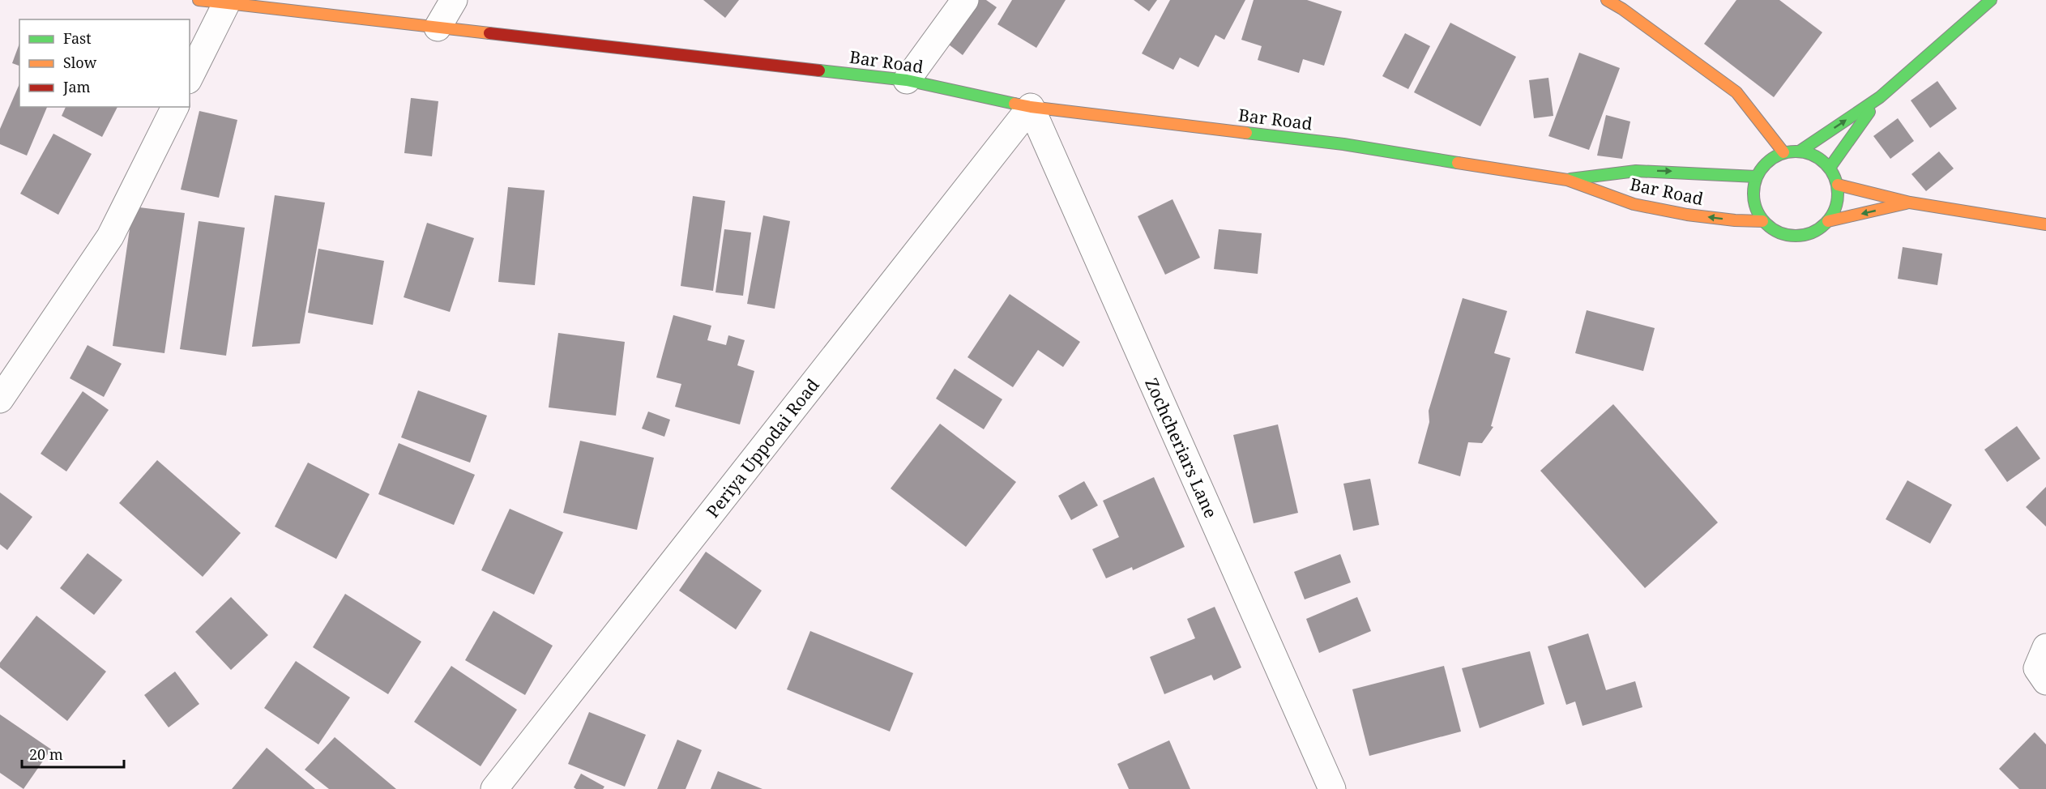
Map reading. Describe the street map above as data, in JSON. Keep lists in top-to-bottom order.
{
  "streets": {
    "main road": ["Bar Road"],
    "street": ["Periya Uppodai Road", "Zochcheriars Lane"]
  },
  "crossings": [
    ["Bar Road", "Periya Uppodai Road"],
    ["Bar Road", "Zochcheriars Lane"],
    ["Periya Uppodai Road", "Zochcheriars Lane"]
  ],
  "legend": ["Fast", "Slow", "Jam"],
  "scale_bar": "20 m"
}
